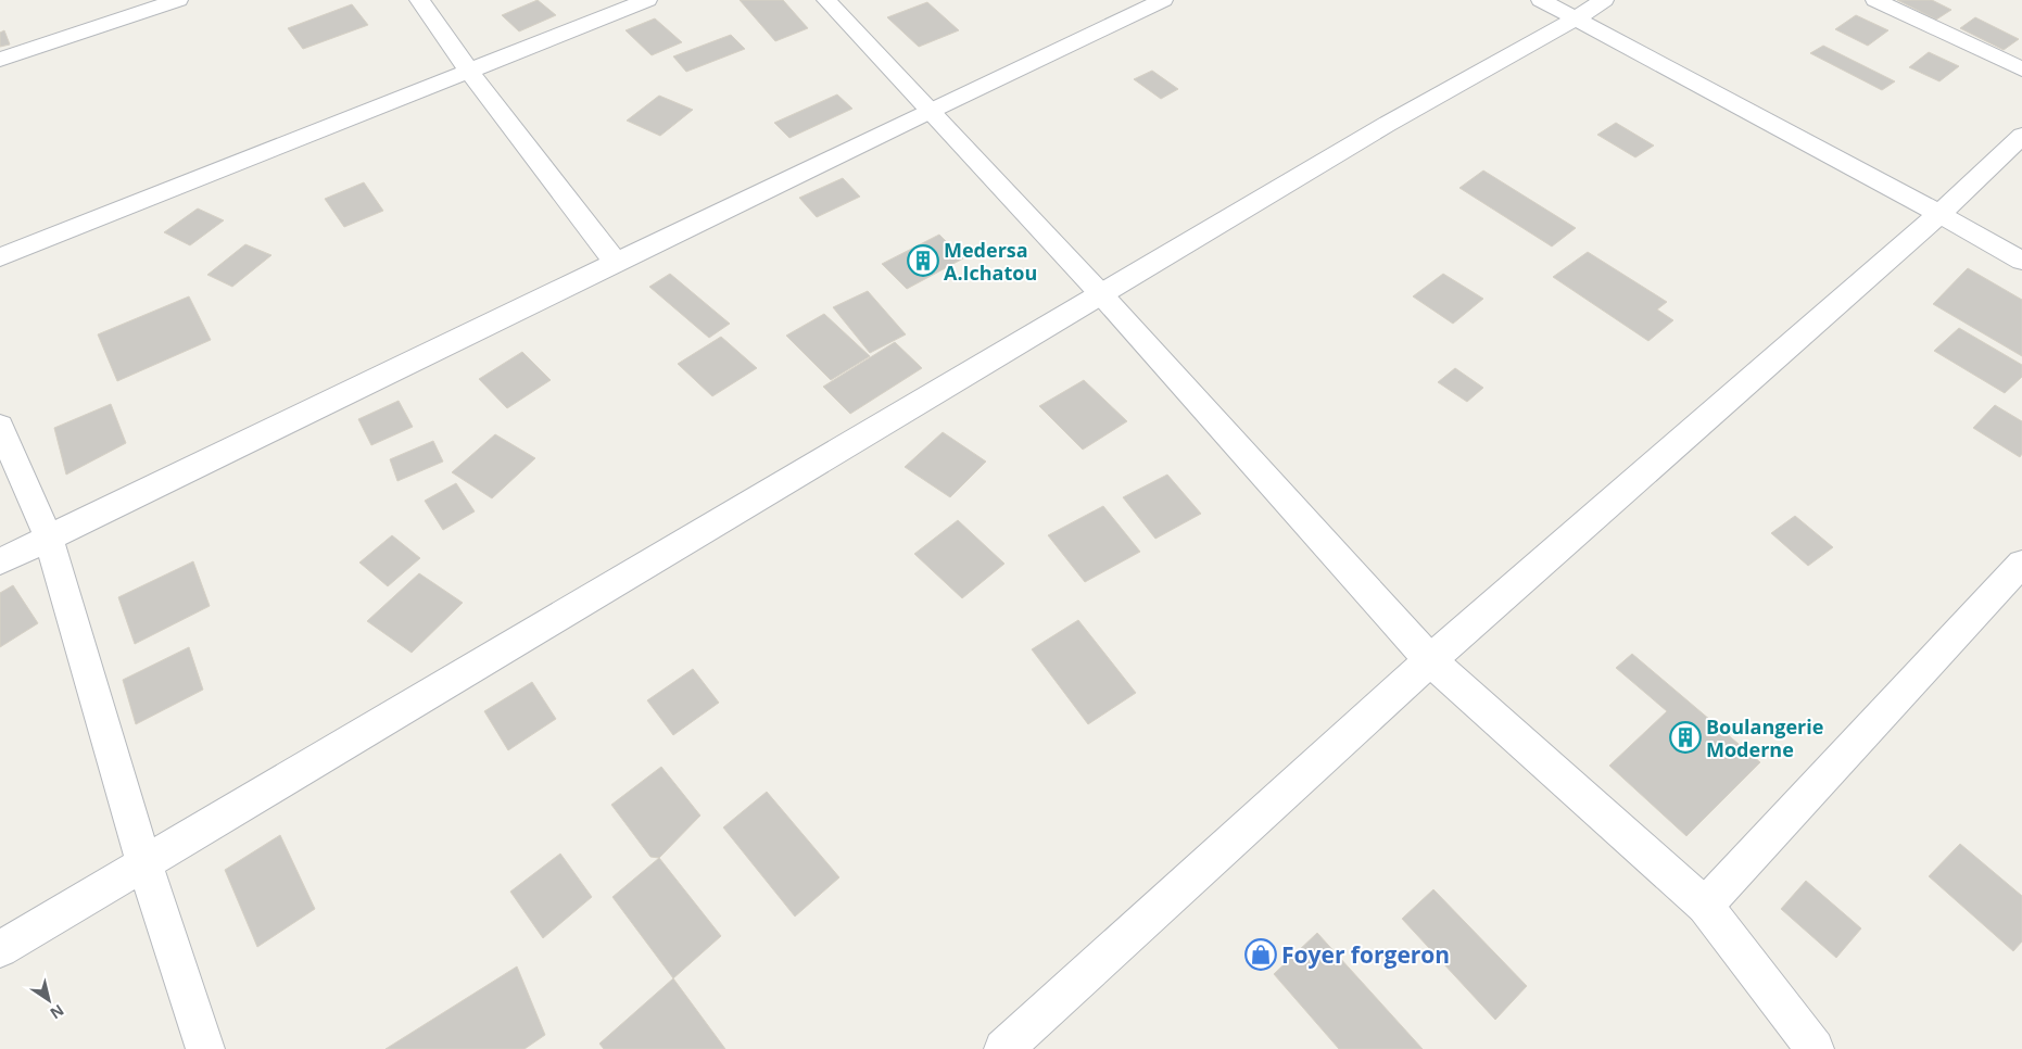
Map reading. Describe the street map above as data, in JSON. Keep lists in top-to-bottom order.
{
  "places": {
    "building": ["Medersa A.Ichatou", "Boulangerie Moderne"],
    "shop": ["Foyer forgeron"]
  },
  "north": "bottom right"
}
